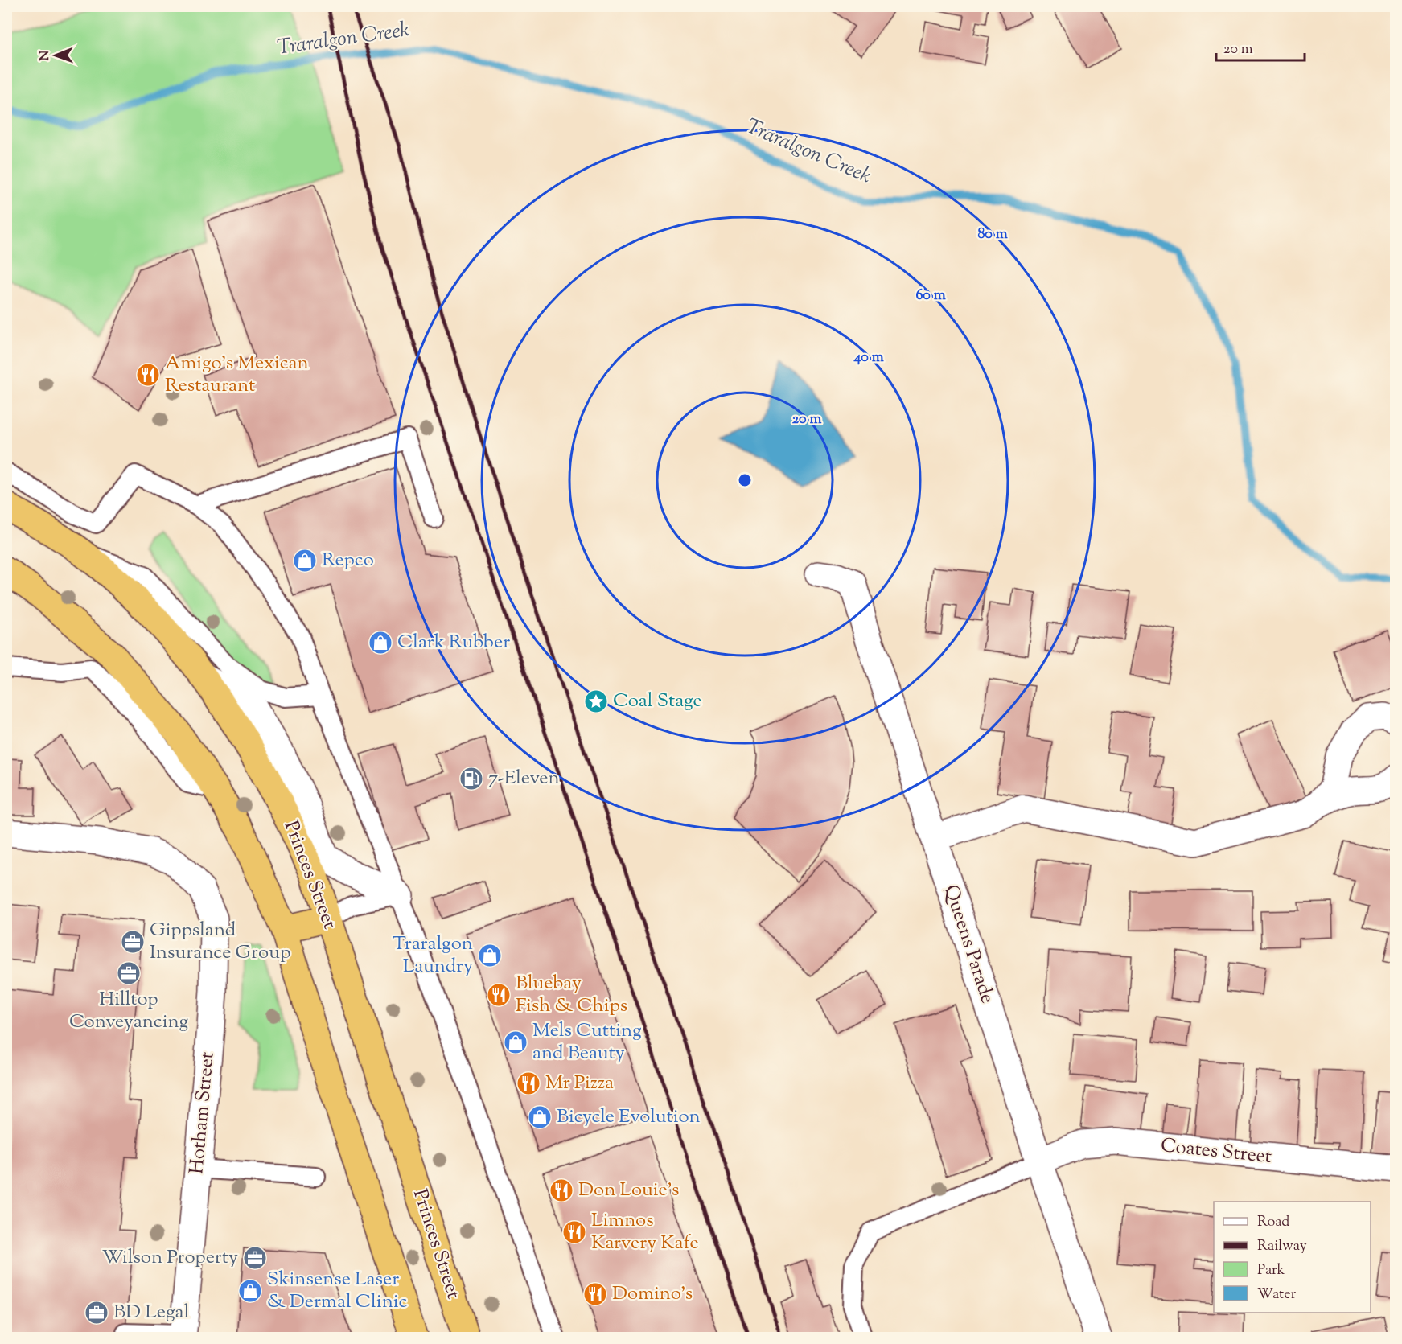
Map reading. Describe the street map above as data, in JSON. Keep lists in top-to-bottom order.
{
  "streets": {
    "highway": ["Princes Street"],
    "street": ["Queens Parade", "Hotham Street", "Coates Street"]
  },
  "crossings": [
    ["Queens Parade", "Coates Street"]
  ],
  "water": ["Traralgon Creek"],
  "places": {
    "restaurant": [
      "Amigo's Mexican Restaurant",
      "Bluebay Fish & Chips",
      "Mr Pizza",
      "Don Louie's",
      "Limnos Karvery Kafe",
      "Domino's"
    ],
    "shop": [
      "Repco",
      "Clark Rubber",
      "Traralgon Laundry",
      "Mels Cutting and Beauty",
      "Bicycle Evolution",
      "Skinsense Laser & Dermal Clinic"
    ],
    "place": ["Coal Stage"],
    "fuel station": ["7-Eleven"],
    "office": [
      "Gippsland Insurance Group",
      "Hilltop Conveyancing",
      "Wilson Property",
      "BD Legal"
    ]
  },
  "legend": [
    "Road",
    "Railway",
    "Park",
    "Water"
  ],
  "scale_bar": "20 m",
  "north": "left",
  "rings": [
    "80 m",
    "60 m",
    "40 m",
    "20 m"
  ]
}
